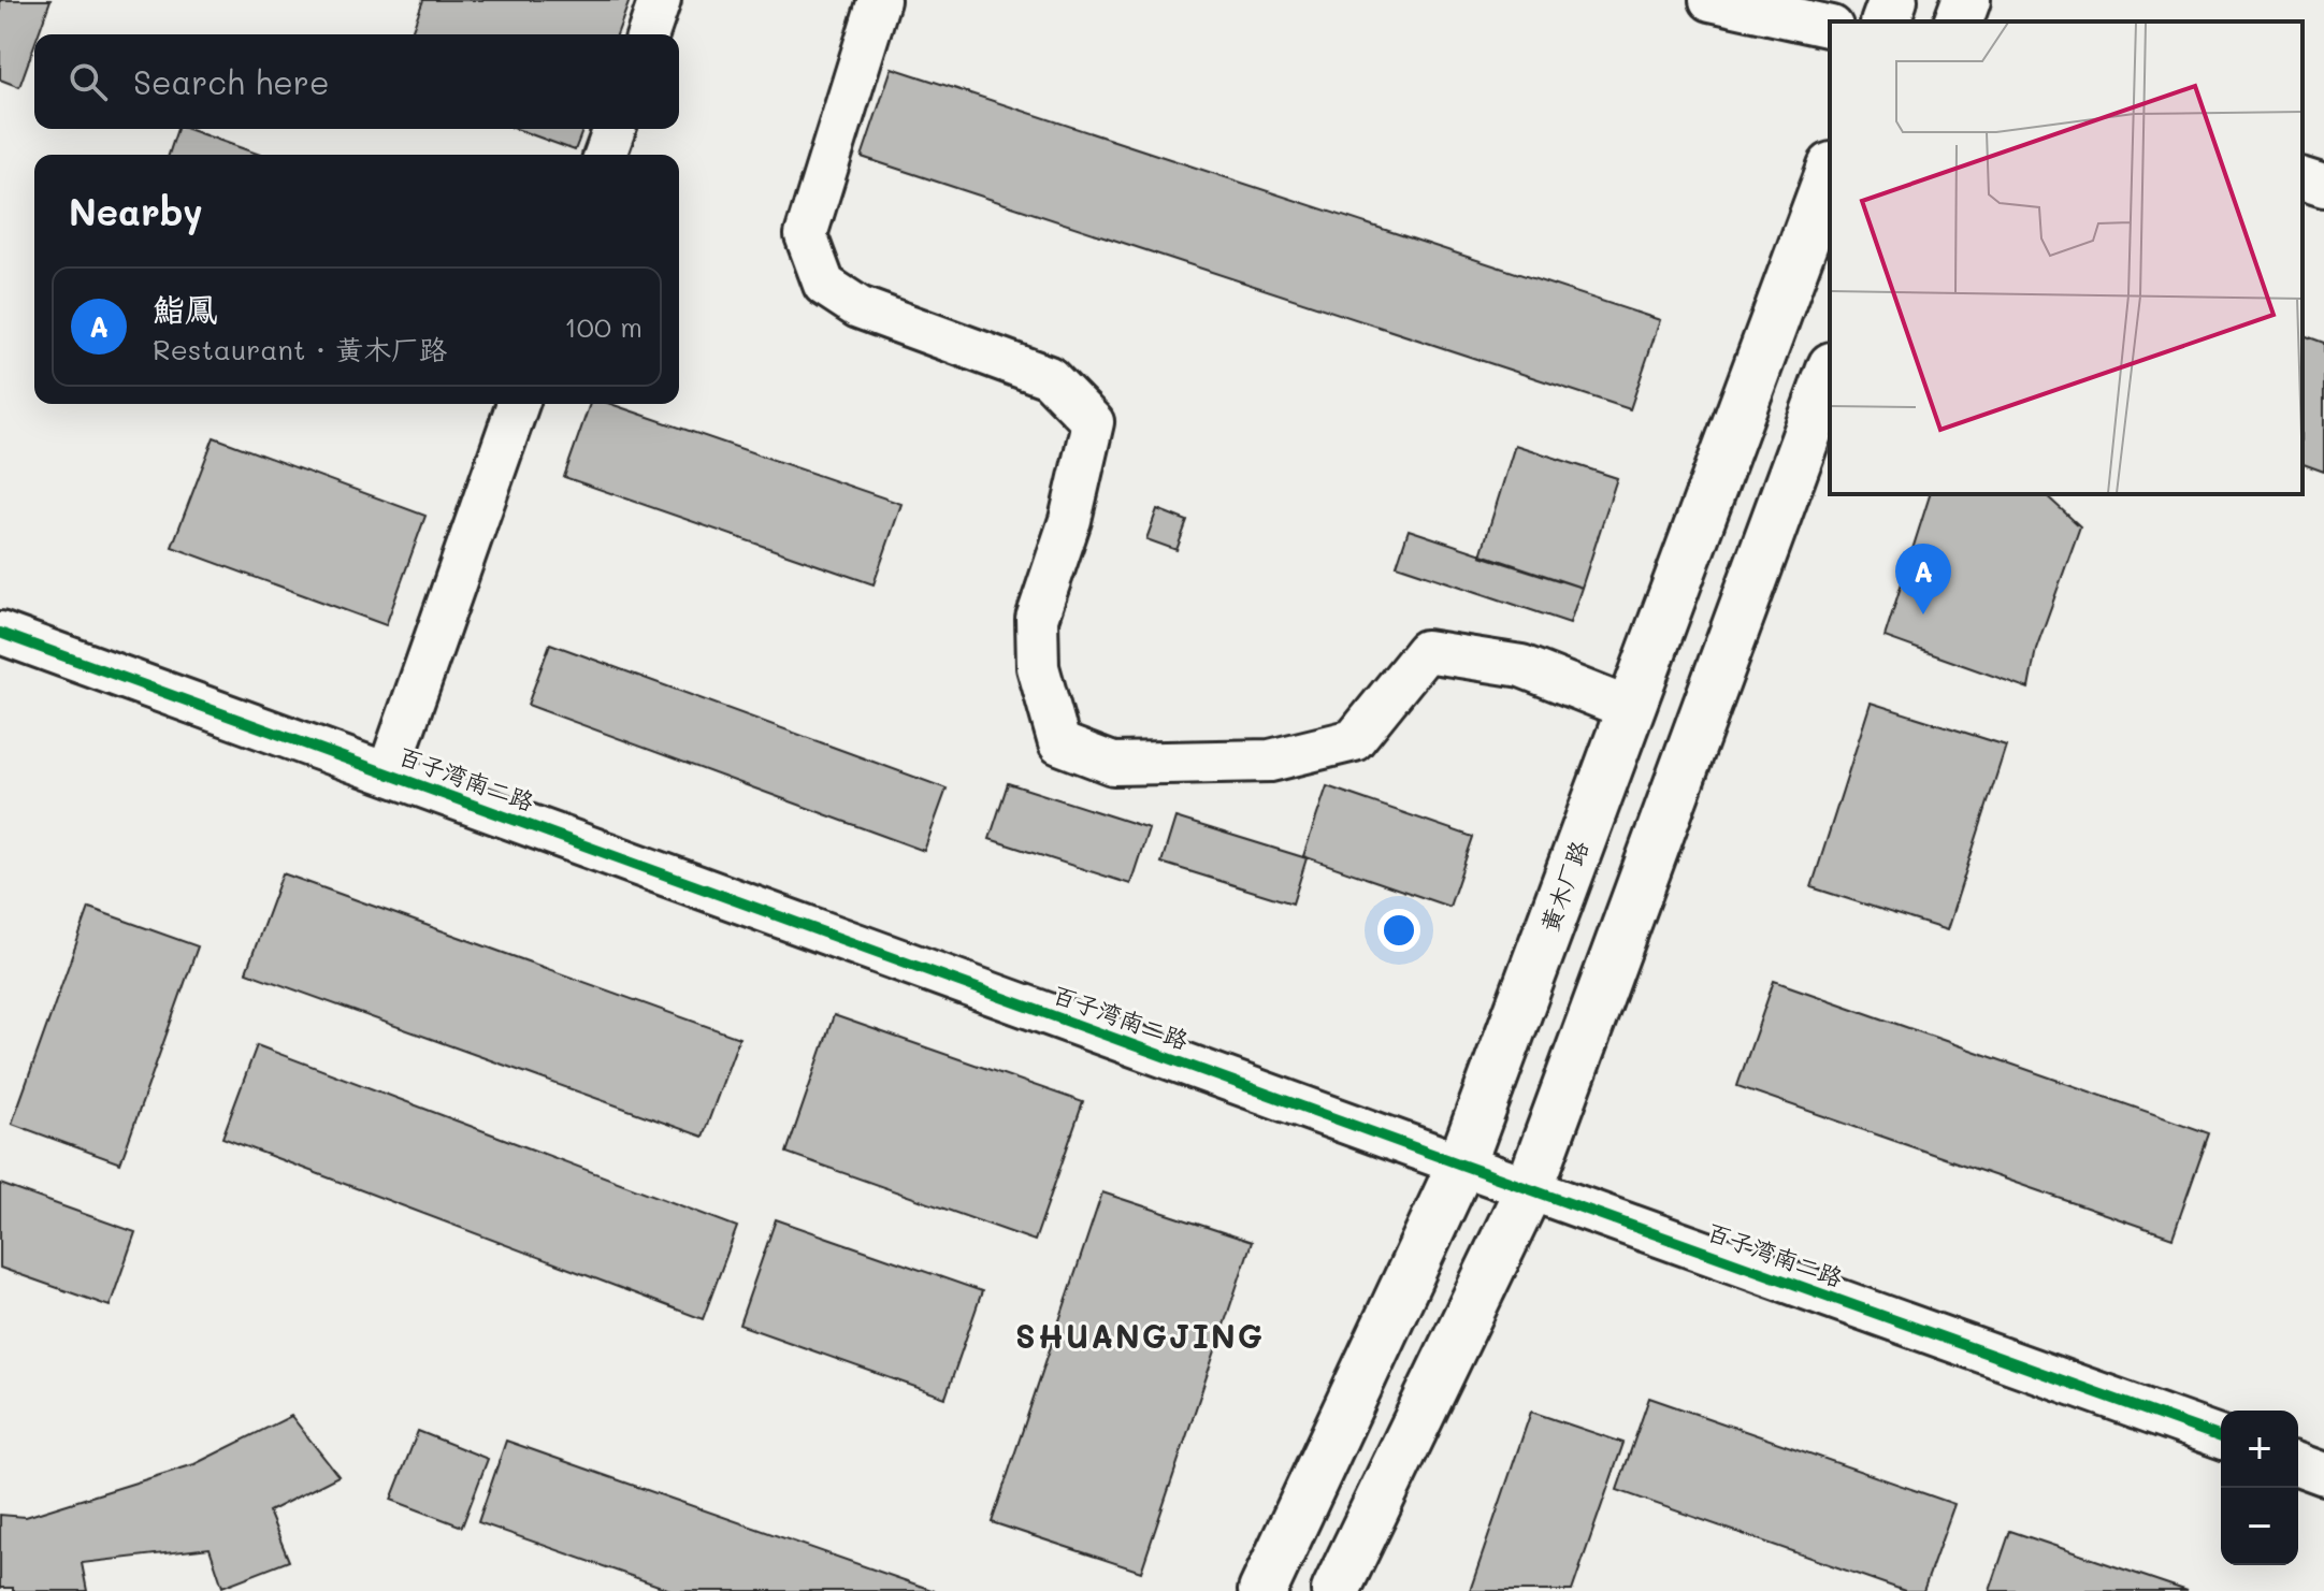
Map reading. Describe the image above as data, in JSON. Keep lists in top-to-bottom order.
{
  "streets": {
    "main road": ["黄木厂路"],
    "street": ["百子湾南二路"]
  },
  "crossings": [
    ["百子湾南二路", "黄木厂路"]
  ],
  "districts": ["SHUANGJING"],
  "page": {
    "search": "Search here",
    "heading": "Nearby",
    "list": [
      {
        "mark": "A",
        "name": "鮨鳳",
        "note": "Restaurant · 黄木厂路",
        "value": "100 m"
      }
    ],
    "pins": "A",
    "map_buttons": ["+", "−"]
  }
}
